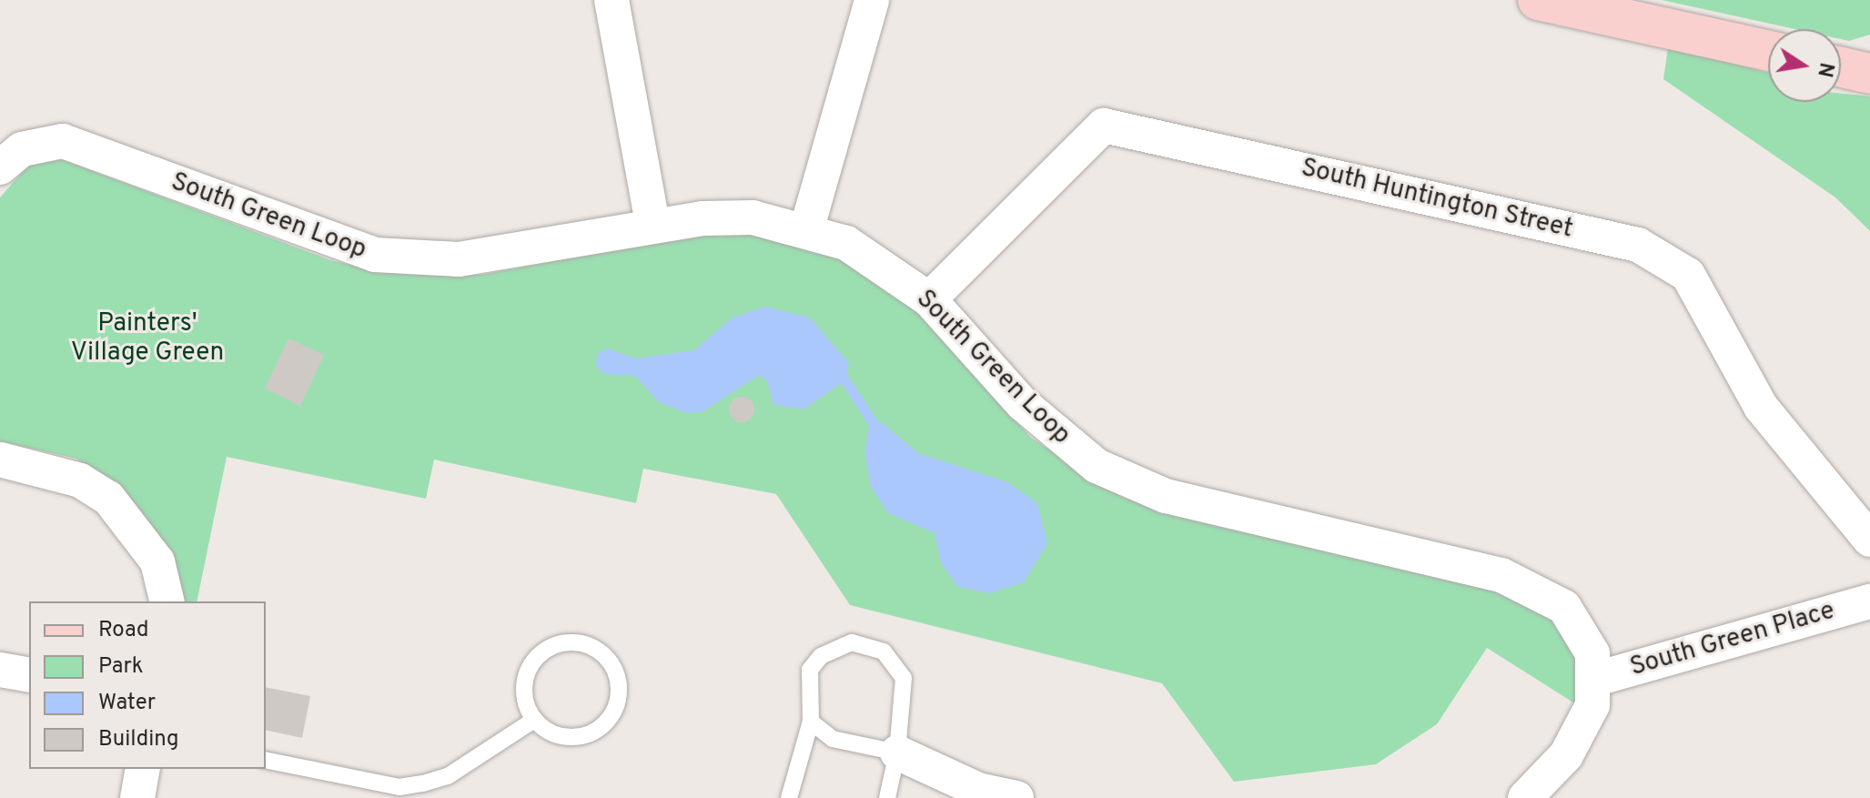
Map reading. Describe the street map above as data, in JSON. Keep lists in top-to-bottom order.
{
  "streets": {
    "street": ["South Huntington Street", "South Green Loop", "South Green Place"]
  },
  "crossings": [
    ["South Huntington Street", "South Green Loop"],
    ["South Green Loop", "South Green Place"]
  ],
  "parks": ["Painters' Village Green"],
  "legend": [
    "Road",
    "Park",
    "Water",
    "Building"
  ],
  "north": "right"
}
